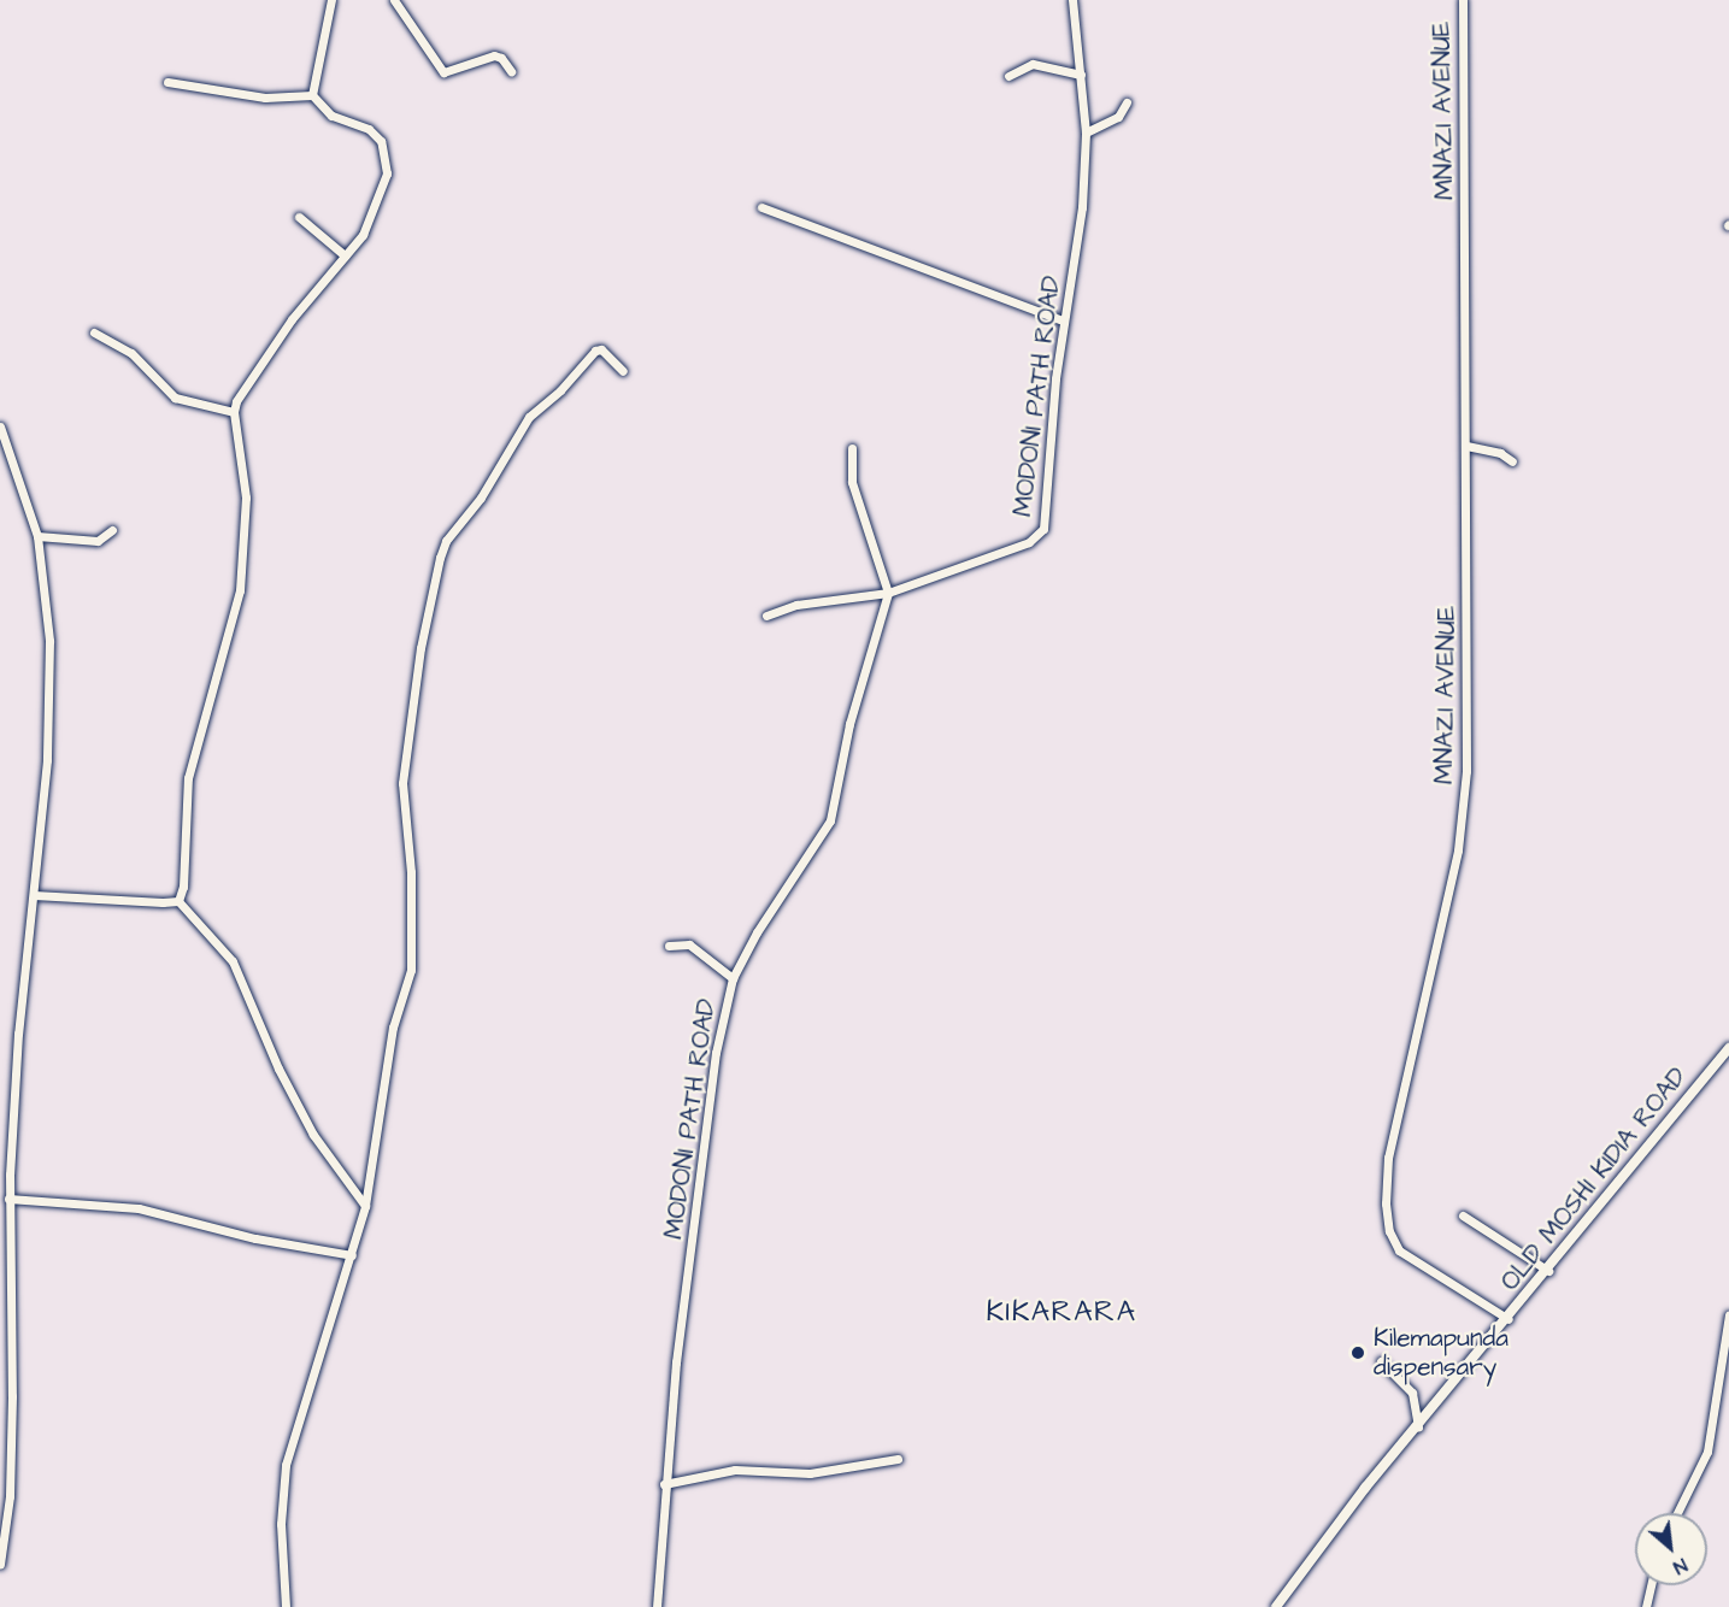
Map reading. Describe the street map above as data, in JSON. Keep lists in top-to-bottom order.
{
  "streets": {
    "street": ["MNAZI AVENUE", "MODONI PATH ROAD", "OLD MOSHI KIDIA ROAD"]
  },
  "crossings": [
    ["MNAZI AVENUE", "OLD MOSHI KIDIA ROAD"]
  ],
  "districts": ["KIKARARA"],
  "places": ["Kilemapunda dispensary"],
  "north": "bottom right"
}
